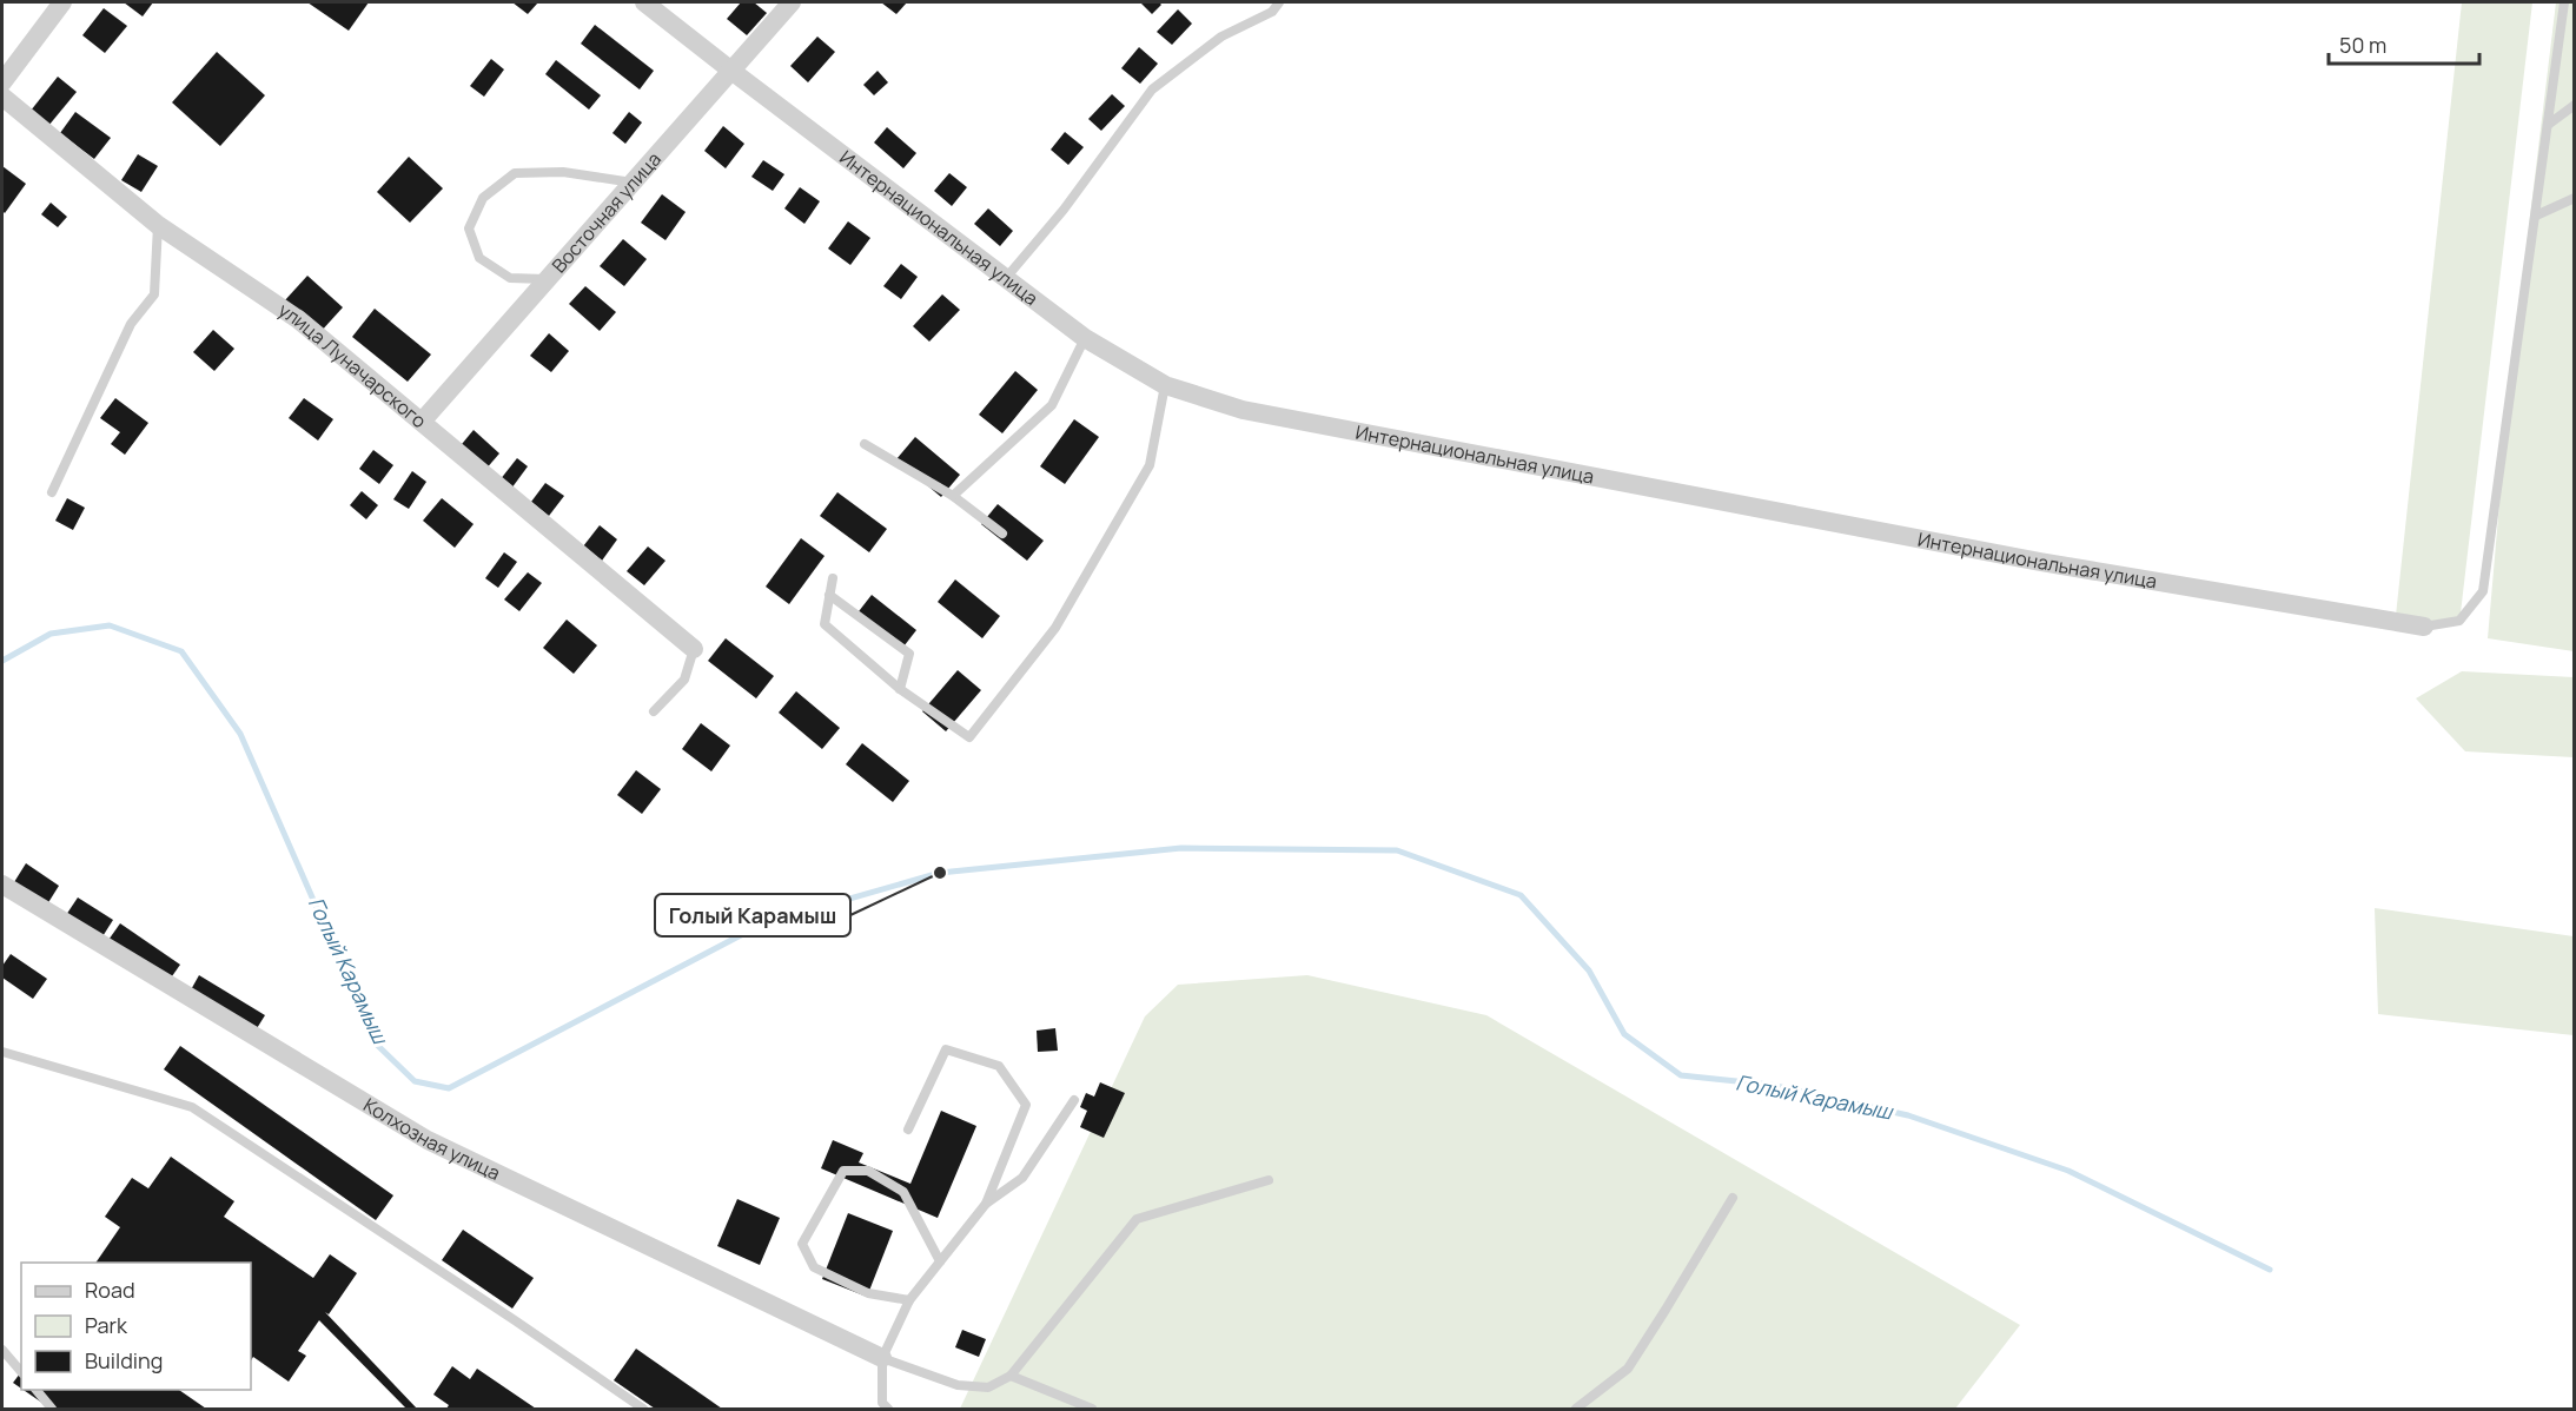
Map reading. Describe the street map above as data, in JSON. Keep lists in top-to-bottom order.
{
  "streets": {
    "street": [
      "Восточная улица",
      "Интернациональная улица",
      "улица Луначарского",
      "Колхозная улица"
    ]
  },
  "crossings": [
    ["Восточная улица", "Интернациональная улица"],
    ["Восточная улица", "улица Луначарского"]
  ],
  "water": ["Голый Карамыш"],
  "places": ["Голый Карамыш"],
  "legend": ["Road", "Park", "Building"],
  "scale_bar": "50 m"
}
